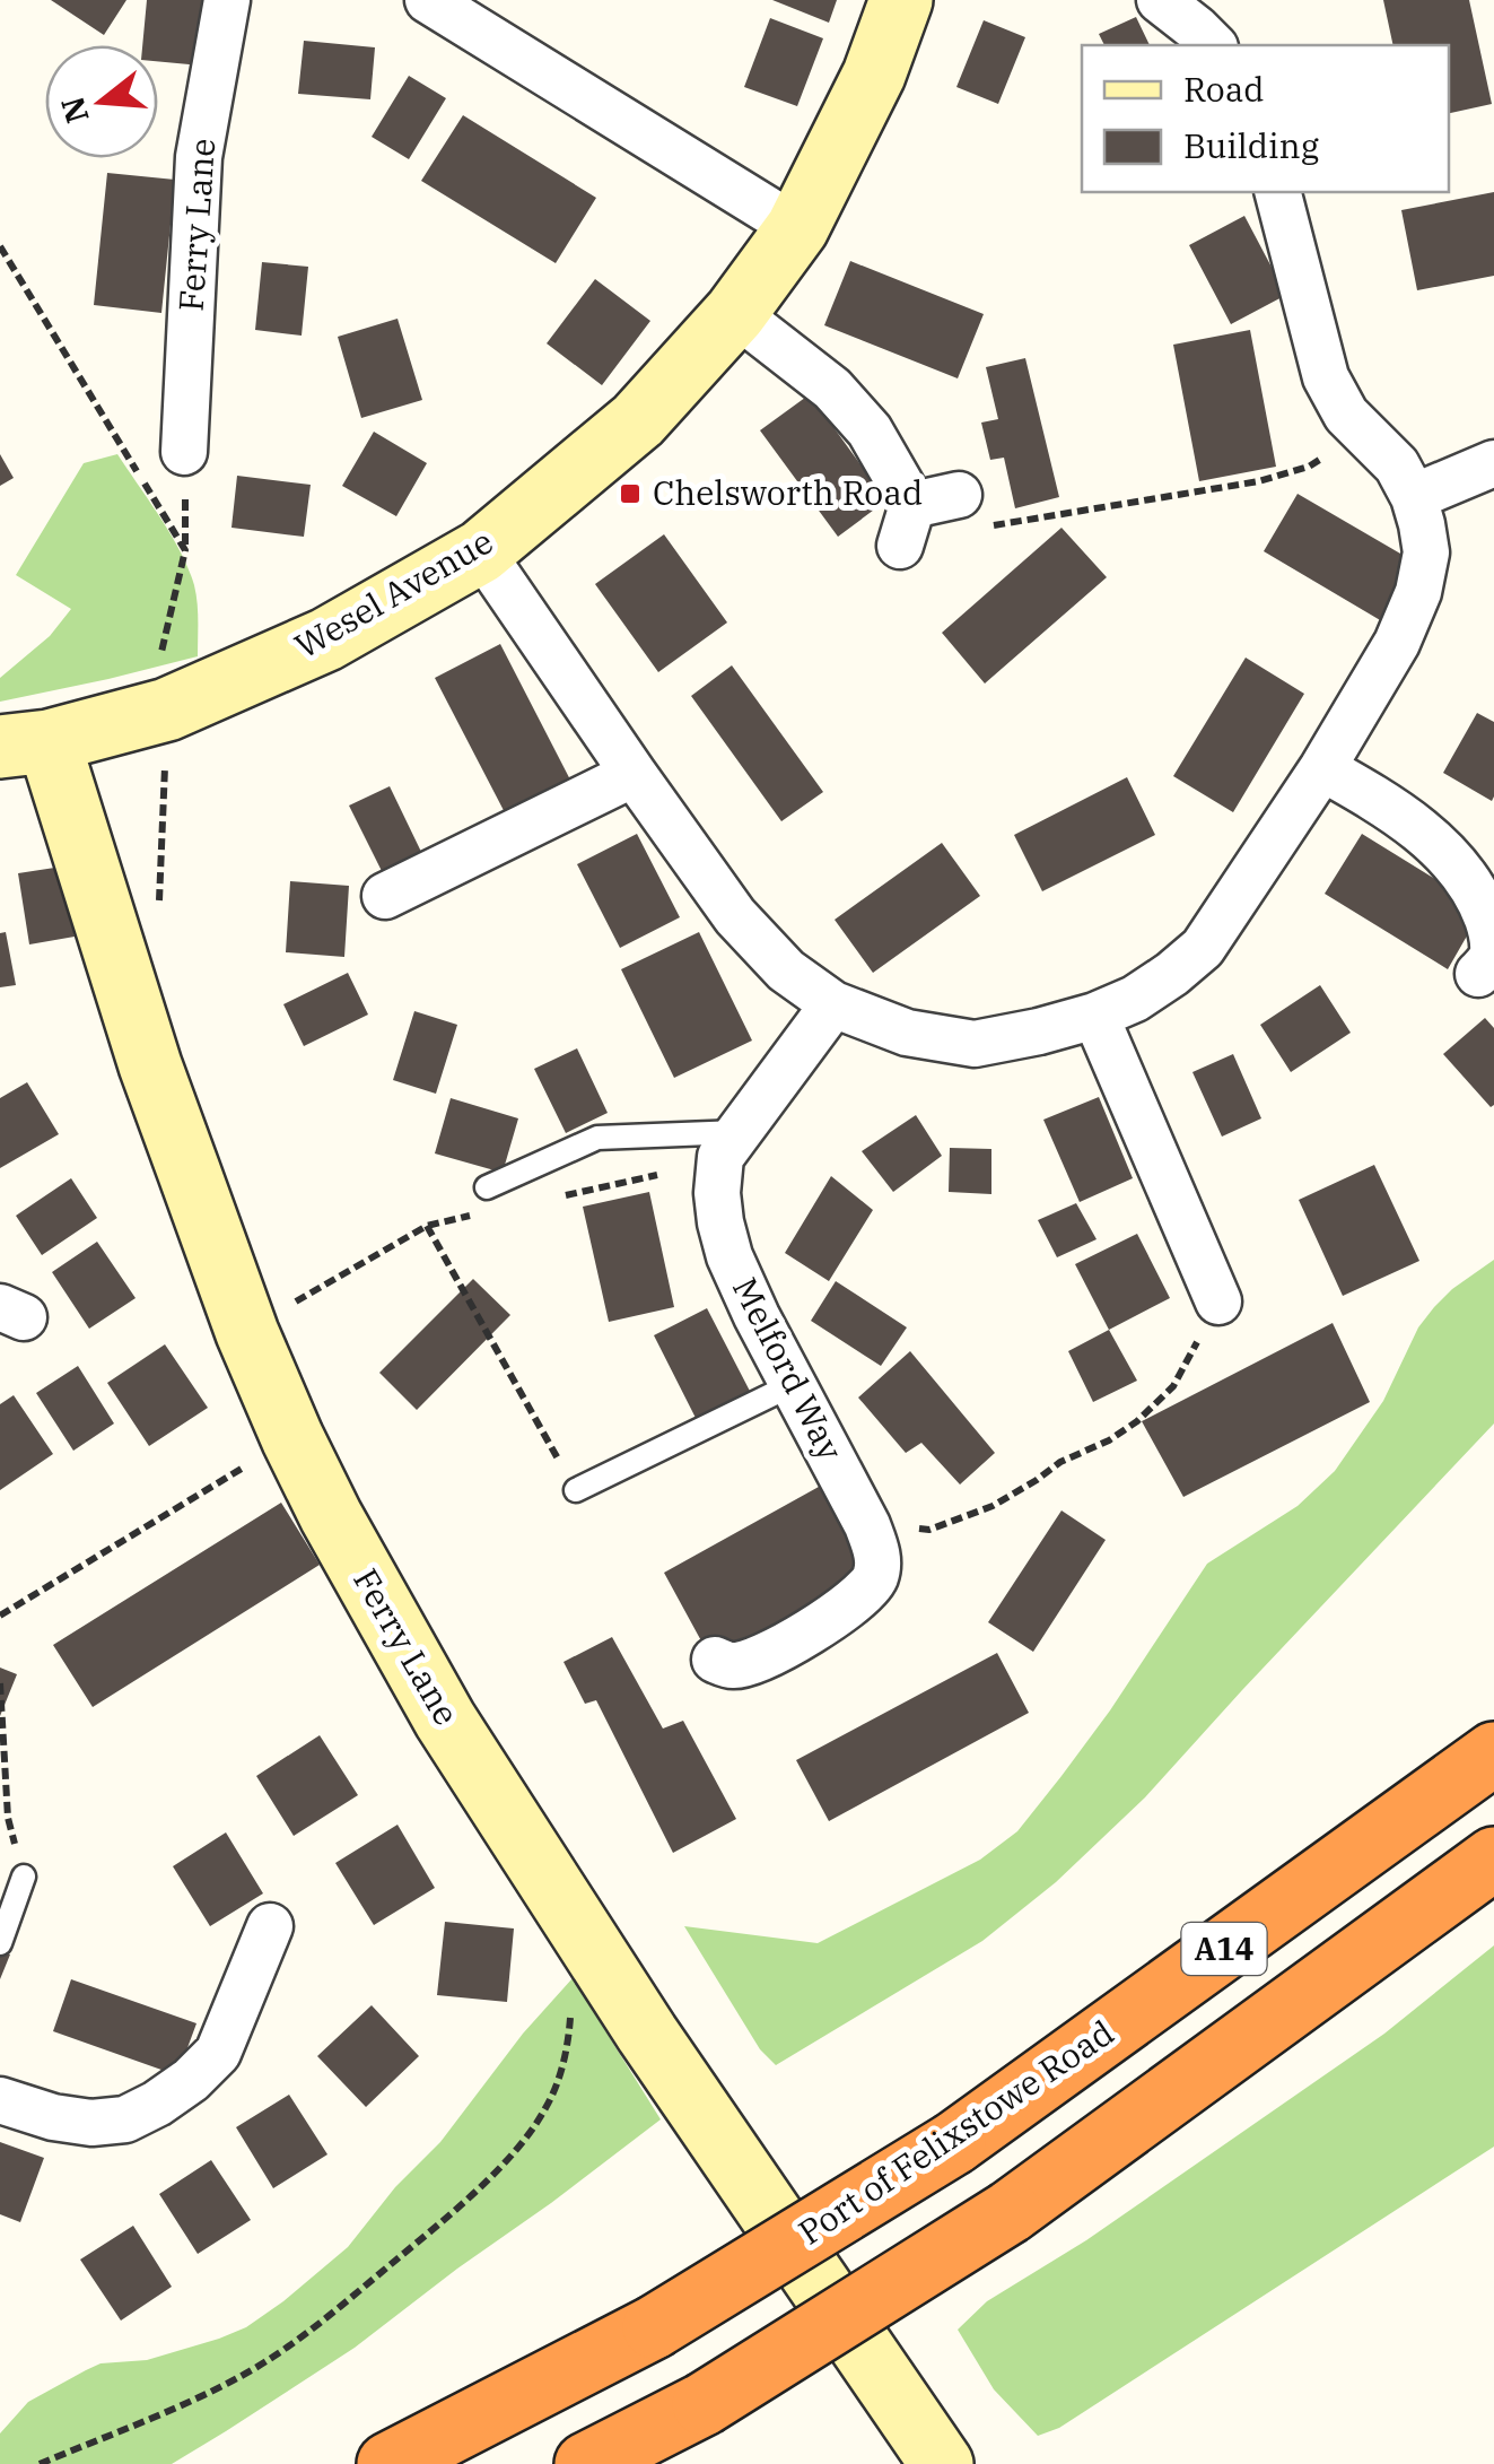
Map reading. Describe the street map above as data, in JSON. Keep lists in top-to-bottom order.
{
  "streets": {
    "highway": ["A14", "Port of Felixstowe Road"],
    "street": ["Ferry Lane", "Wesel Avenue", "Melford Way"]
  },
  "crossings": [
    ["Ferry Lane", "Wesel Avenue"]
  ],
  "places": {
    "transit": ["Chelsworth Road"]
  },
  "legend": ["Road", "Building"],
  "north": "left"
}
